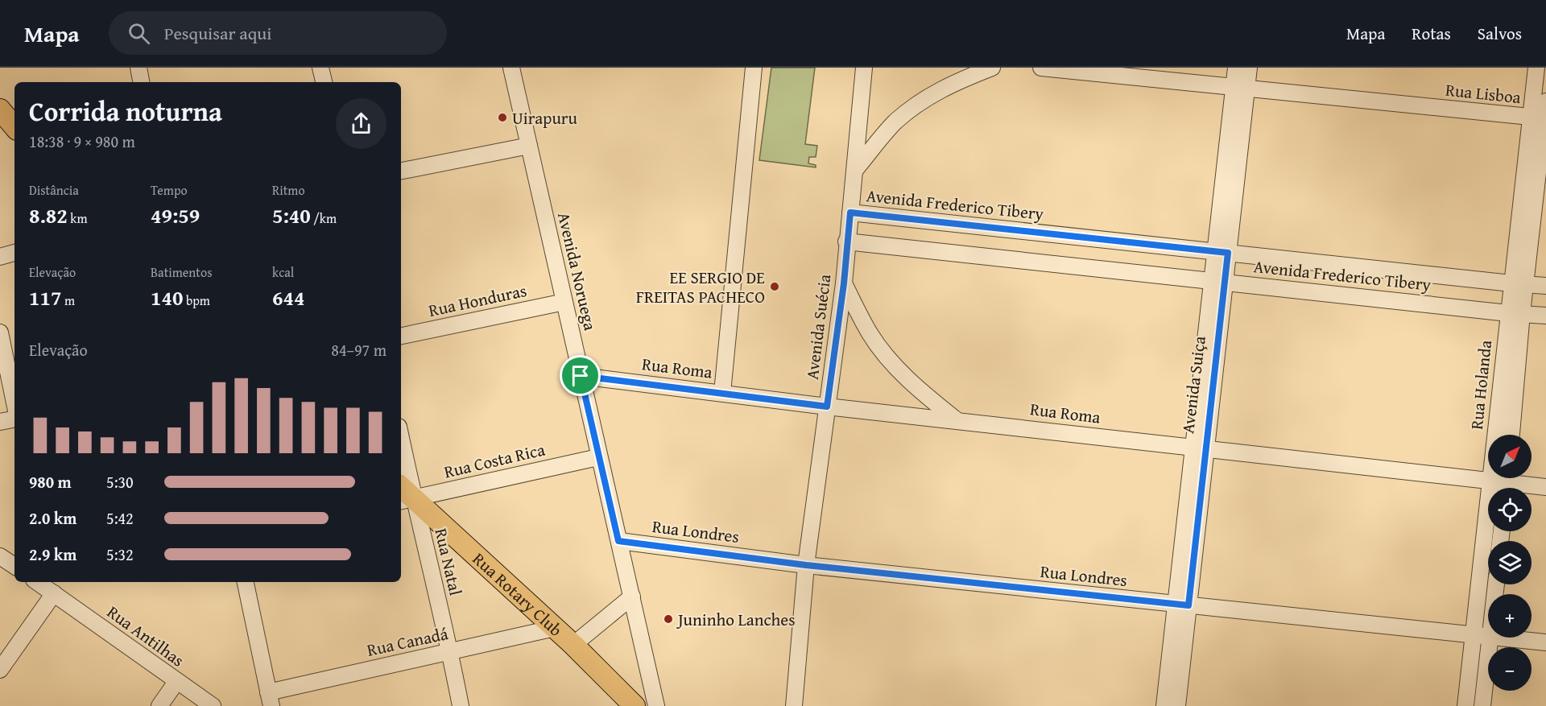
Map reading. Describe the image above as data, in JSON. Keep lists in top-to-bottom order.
{
  "streets": {
    "main road": ["Rua Rotary Club"],
    "street": [
      "Rua Lisboa",
      "Avenida Frederico Tibery",
      "Avenida Noruega",
      "Rua Honduras",
      "Avenida Suécia",
      "Rua Roma",
      "Avenida Suiça",
      "Rua Holanda",
      "Rua Costa Rica",
      "Rua Londres",
      "Rua Natal",
      "Rua Antilhas",
      "Rua Canadá"
    ]
  },
  "crossings": [
    ["Rua Lisboa", "Avenida Suiça"],
    ["Rua Lisboa", "Rua Holanda"],
    ["Avenida Frederico Tibery", "Avenida Suécia"],
    ["Avenida Frederico Tibery", "Avenida Suiça"],
    ["Avenida Frederico Tibery", "Rua Holanda"],
    ["Avenida Noruega", "Rua Honduras"],
    ["Avenida Noruega", "Rua Roma"],
    ["Avenida Noruega", "Rua Costa Rica"],
    ["Avenida Noruega", "Rua Londres"],
    ["Avenida Suécia", "Rua Roma"],
    ["Avenida Suécia", "Rua Londres"],
    ["Rua Roma", "Avenida Suiça"],
    ["Rua Roma", "Rua Holanda"],
    ["Avenida Suiça", "Rua Londres"],
    ["Rua Holanda", "Rua Londres"],
    ["Rua Costa Rica", "Rua Natal"],
    ["Rua Costa Rica", "Rua Rotary Club"],
    ["Rua Natal", "Rua Rotary Club"],
    ["Rua Natal", "Rua Canadá"],
    ["Rua Rotary Club", "Rua Canadá"]
  ],
  "places": ["Uirapuru", "EE SERGIO DE FREITAS PACHECO", "Juninho Lanches"],
  "north": "top right",
  "page": {
    "header": "Mapa",
    "search": "Pesquisar aqui",
    "nav": ["Mapa", "Rotas", "Salvos"],
    "heading": ["Corrida noturna", "18:38 · 9 × 980 m"],
    "stats": [
      ["Distância", "8.82 km"],
      ["Tempo", "49:59"],
      ["Ritmo", "5:40 /km"],
      ["Elevação", "117 m"],
      ["Batimentos", "140 bpm"],
      ["kcal", "644"]
    ],
    "chart": ["Elevação", "84–97 m"],
    "map_buttons": ["+", "−"],
    "list": [
      {
        "name": "980 m",
        "note": "5:30"
      },
      {
        "name": "2.0 km",
        "note": "5:42"
      },
      {
        "name": "2.9 km",
        "note": "5:32"
      }
    ]
  }
}
